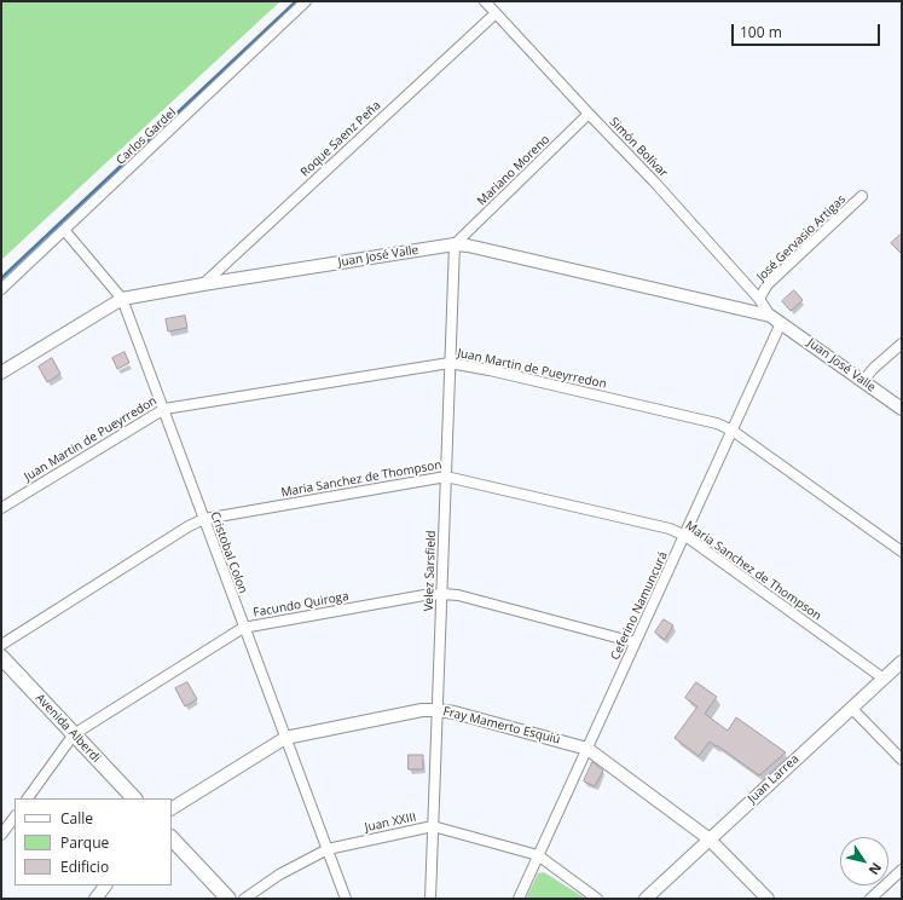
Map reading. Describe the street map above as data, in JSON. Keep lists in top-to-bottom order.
{
  "streets": {
    "main road": ["Avenida Alberdi"],
    "street": [
      "Carlos Gardel",
      "Roque Saenz Peña",
      "Simón Bolívar",
      "Mariano Moreno",
      "José Gervasio Artigas",
      "Juan José Valle",
      "Juan Martin de Pueyrredon",
      "Maria Sanchez de Thompson",
      "Cristobal Colon",
      "Velez Sarsfield",
      "Facundo Quiroga",
      "Ceferino Namuncurá",
      "Fray Mamerto Esquiú",
      "Juan Larrea",
      "Juan XXIII"
    ]
  },
  "crossings": [
    ["Carlos Gardel", "Cristobal Colon"],
    ["Roque Saenz Peña", "Simón Bolívar"],
    ["Roque Saenz Peña", "Juan José Valle"],
    ["Simón Bolívar", "Mariano Moreno"],
    ["Simón Bolívar", "José Gervasio Artigas"],
    ["Simón Bolívar", "Juan José Valle"],
    ["Mariano Moreno", "Juan José Valle"],
    ["Mariano Moreno", "Velez Sarsfield"],
    ["Juan José Valle", "Cristobal Colon"],
    ["Juan José Valle", "Velez Sarsfield"],
    ["Juan José Valle", "Ceferino Namuncurá"],
    ["Juan Martin de Pueyrredon", "Cristobal Colon"],
    ["Juan Martin de Pueyrredon", "Velez Sarsfield"],
    ["Juan Martin de Pueyrredon", "Ceferino Namuncurá"],
    ["Maria Sanchez de Thompson", "Cristobal Colon"],
    ["Maria Sanchez de Thompson", "Velez Sarsfield"],
    ["Maria Sanchez de Thompson", "Ceferino Namuncurá"],
    ["Maria Sanchez de Thompson", "Juan Larrea"],
    ["Cristobal Colon", "Facundo Quiroga"],
    ["Cristobal Colon", "Fray Mamerto Esquiú"],
    ["Cristobal Colon", "Juan XXIII"],
    ["Velez Sarsfield", "Facundo Quiroga"],
    ["Velez Sarsfield", "Fray Mamerto Esquiú"],
    ["Velez Sarsfield", "Juan XXIII"],
    ["Facundo Quiroga", "Ceferino Namuncurá"],
    ["Facundo Quiroga", "Avenida Alberdi"],
    ["Ceferino Namuncurá", "Fray Mamerto Esquiú"],
    ["Ceferino Namuncurá", "Juan XXIII"],
    ["Fray Mamerto Esquiú", "Juan Larrea"]
  ],
  "legend": ["Calle", "Parque", "Edificio"],
  "scale_bar": "100 m",
  "north": "bottom right"
}
